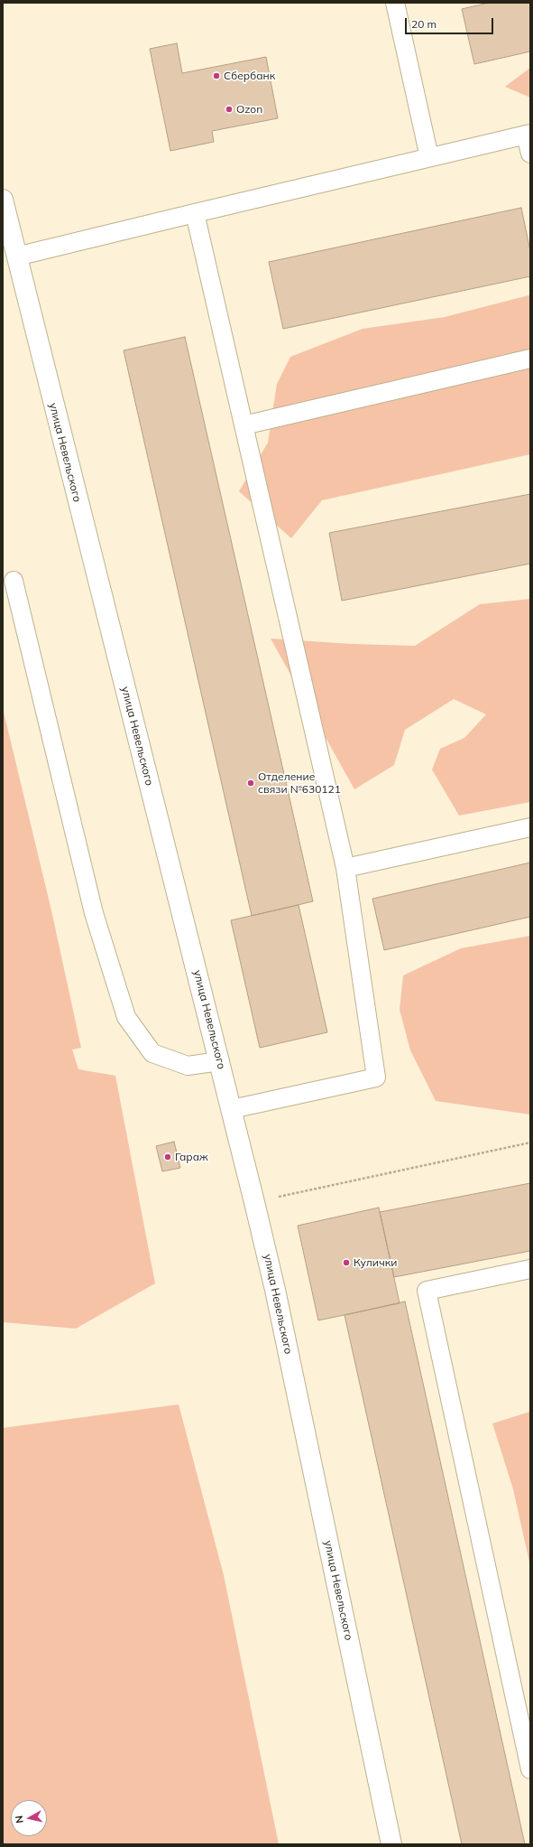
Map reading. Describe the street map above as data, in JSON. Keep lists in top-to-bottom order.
{
  "streets": {
    "street": ["улица Невельского"]
  },
  "places": [
    "Сбербанк",
    "Ozon",
    "Отделение связи №630121",
    "Гараж",
    "Кулички"
  ],
  "scale_bar": "20 m",
  "north": "left"
}
